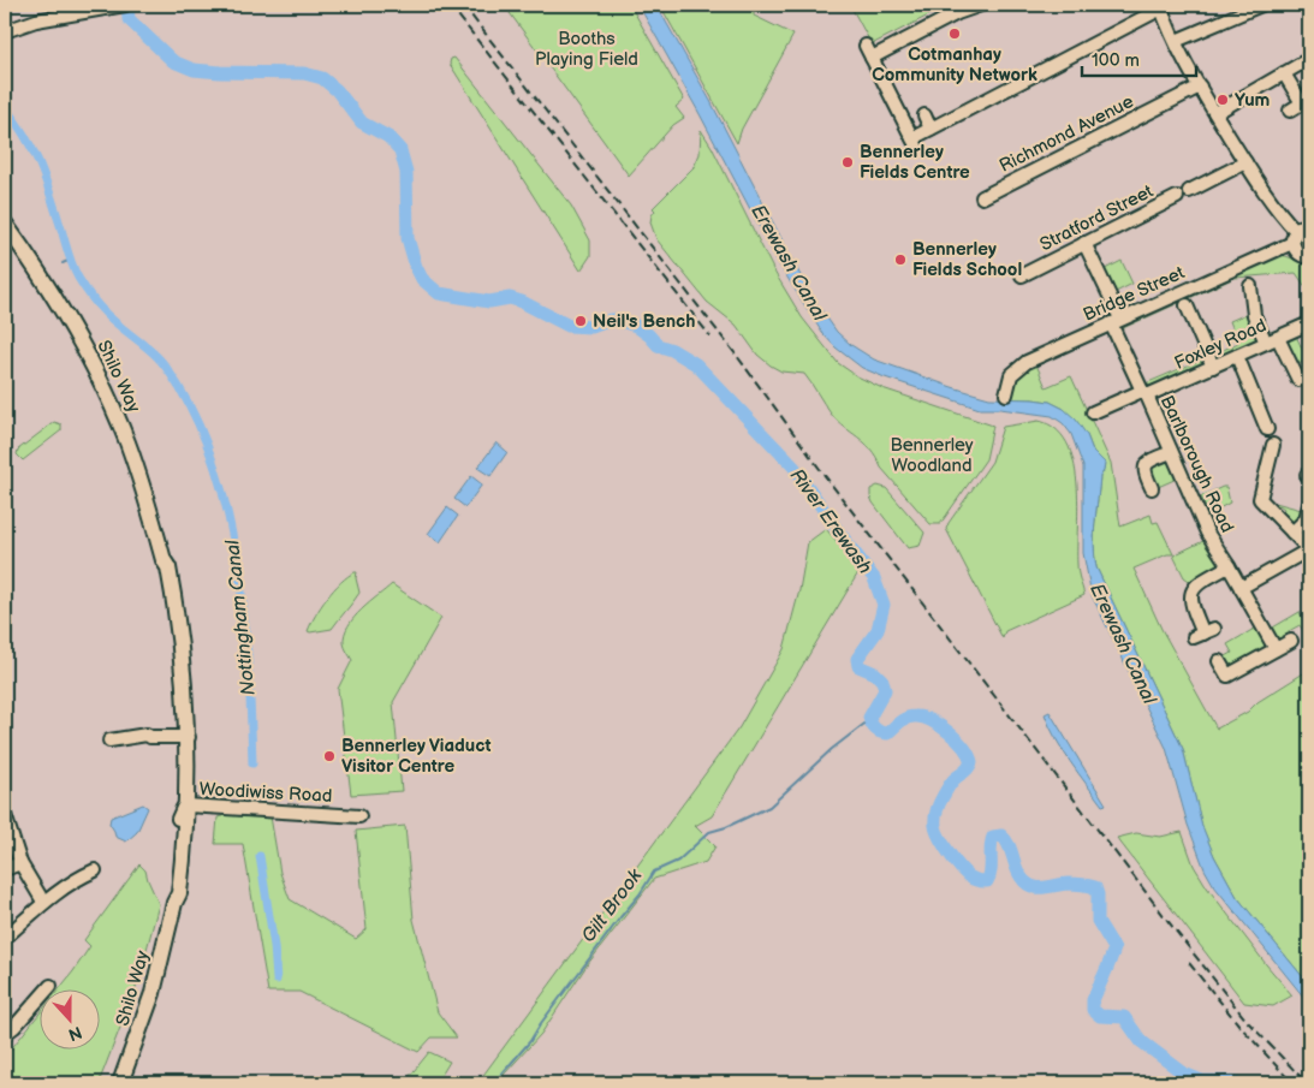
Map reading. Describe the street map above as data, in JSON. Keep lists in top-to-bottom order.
{
  "streets": {
    "main road": ["Shilo Way"],
    "street": [
      "Richmond Avenue",
      "Stratford Street",
      "Bridge Street",
      "Foxley Road",
      "Barlborough Road",
      "Woodiwiss Road"
    ]
  },
  "crossings": [
    ["Stratford Street", "Barlborough Road"],
    ["Bridge Street", "Barlborough Road"],
    ["Foxley Road", "Barlborough Road"],
    ["Shilo Way", "Woodiwiss Road"]
  ],
  "water": [
    "Erewash Canal",
    "River Erewash",
    "Nottingham Canal",
    "Gilt Brook"
  ],
  "parks": ["Booths Playing Field", "Bennerley Woodland"],
  "places": [
    "Cotmanhay Community Network",
    "Yum",
    "Bennerley Fields Centre",
    "Bennerley Fields School",
    "Neil's Bench",
    "Bennerley Viaduct Visitor Centre"
  ],
  "scale_bar": "100 m",
  "north": "bottom"
}
